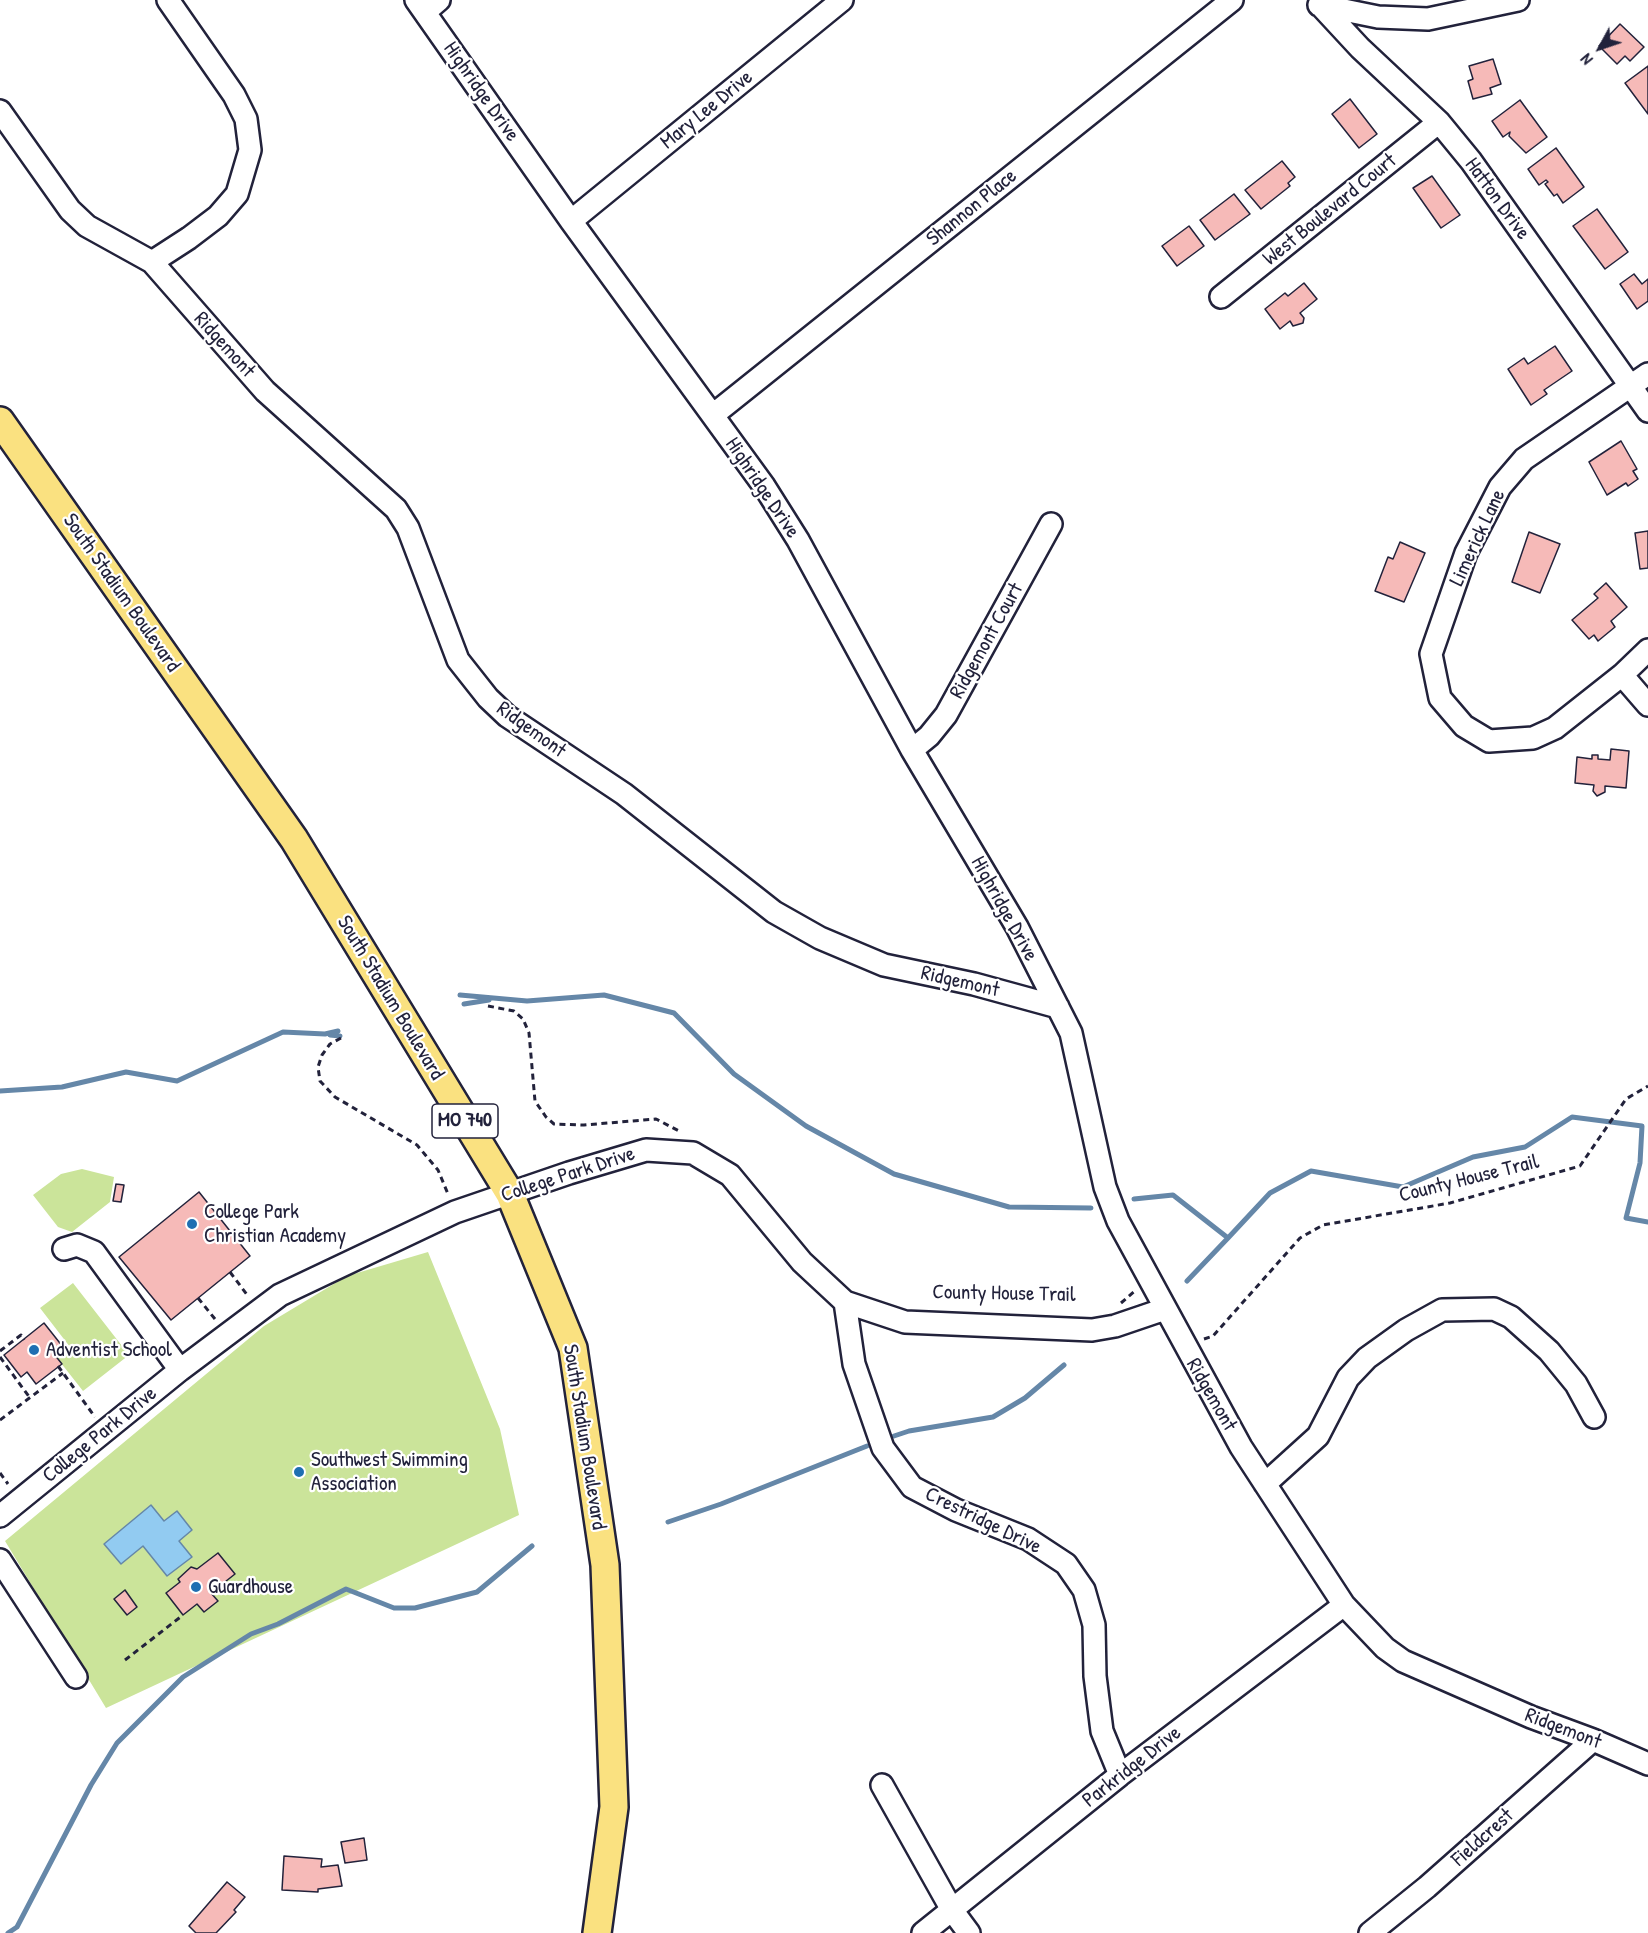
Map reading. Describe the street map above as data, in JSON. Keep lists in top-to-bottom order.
{
  "streets": {
    "main road": ["South Stadium Boulevard", "MO 740"],
    "street": [
      "Highridge Drive",
      "Mary Lee Drive",
      "Hatton Drive",
      "Shannon Place",
      "West Boulevard Court",
      "Ridgemont",
      "Limerick Lane",
      "Ridgemont Court",
      "College Park Drive",
      "Crestridge Drive",
      "Parkridge Drive",
      "Fieldcrest"
    ],
    "path": ["County House Trail"]
  },
  "crossings": [
    ["Highridge Drive", "Mary Lee Drive"],
    ["Highridge Drive", "Shannon Place"],
    ["Highridge Drive", "Ridgemont"],
    ["Highridge Drive", "Ridgemont Court"],
    ["Hatton Drive", "West Boulevard Court"],
    ["Hatton Drive", "Limerick Lane"],
    ["Ridgemont", "College Park Drive"],
    ["Ridgemont", "Parkridge Drive"],
    ["Ridgemont", "Fieldcrest"],
    ["South Stadium Boulevard", "College Park Drive"],
    ["College Park Drive", "Crestridge Drive"],
    ["Crestridge Drive", "Parkridge Drive"]
  ],
  "places": [
    "College Park Christian Academy",
    "Adventist School",
    "Southwest Swimming Association",
    "Guardhouse"
  ],
  "north": "bottom left"
}
